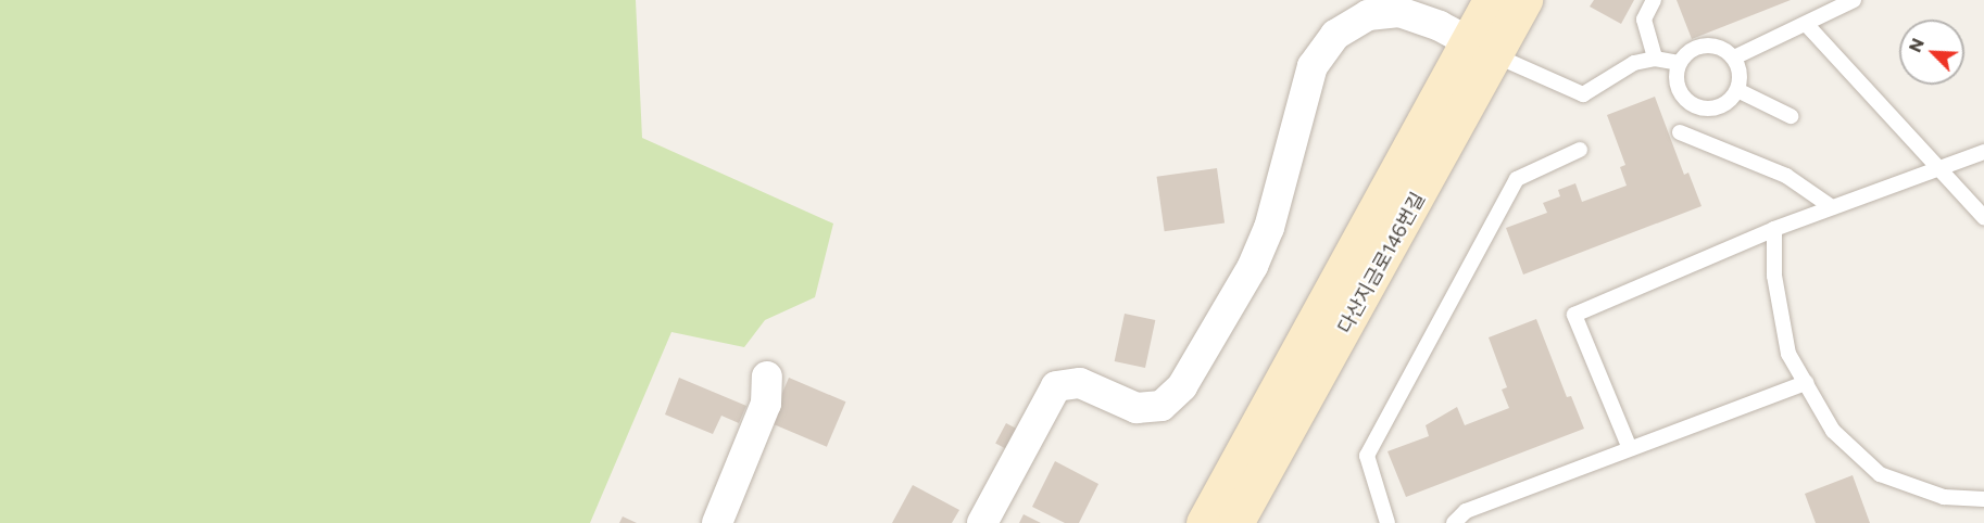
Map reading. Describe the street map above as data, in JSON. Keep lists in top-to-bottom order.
{
  "streets": {
    "street": ["다산지금로146번길"]
  },
  "north": "top left"
}
